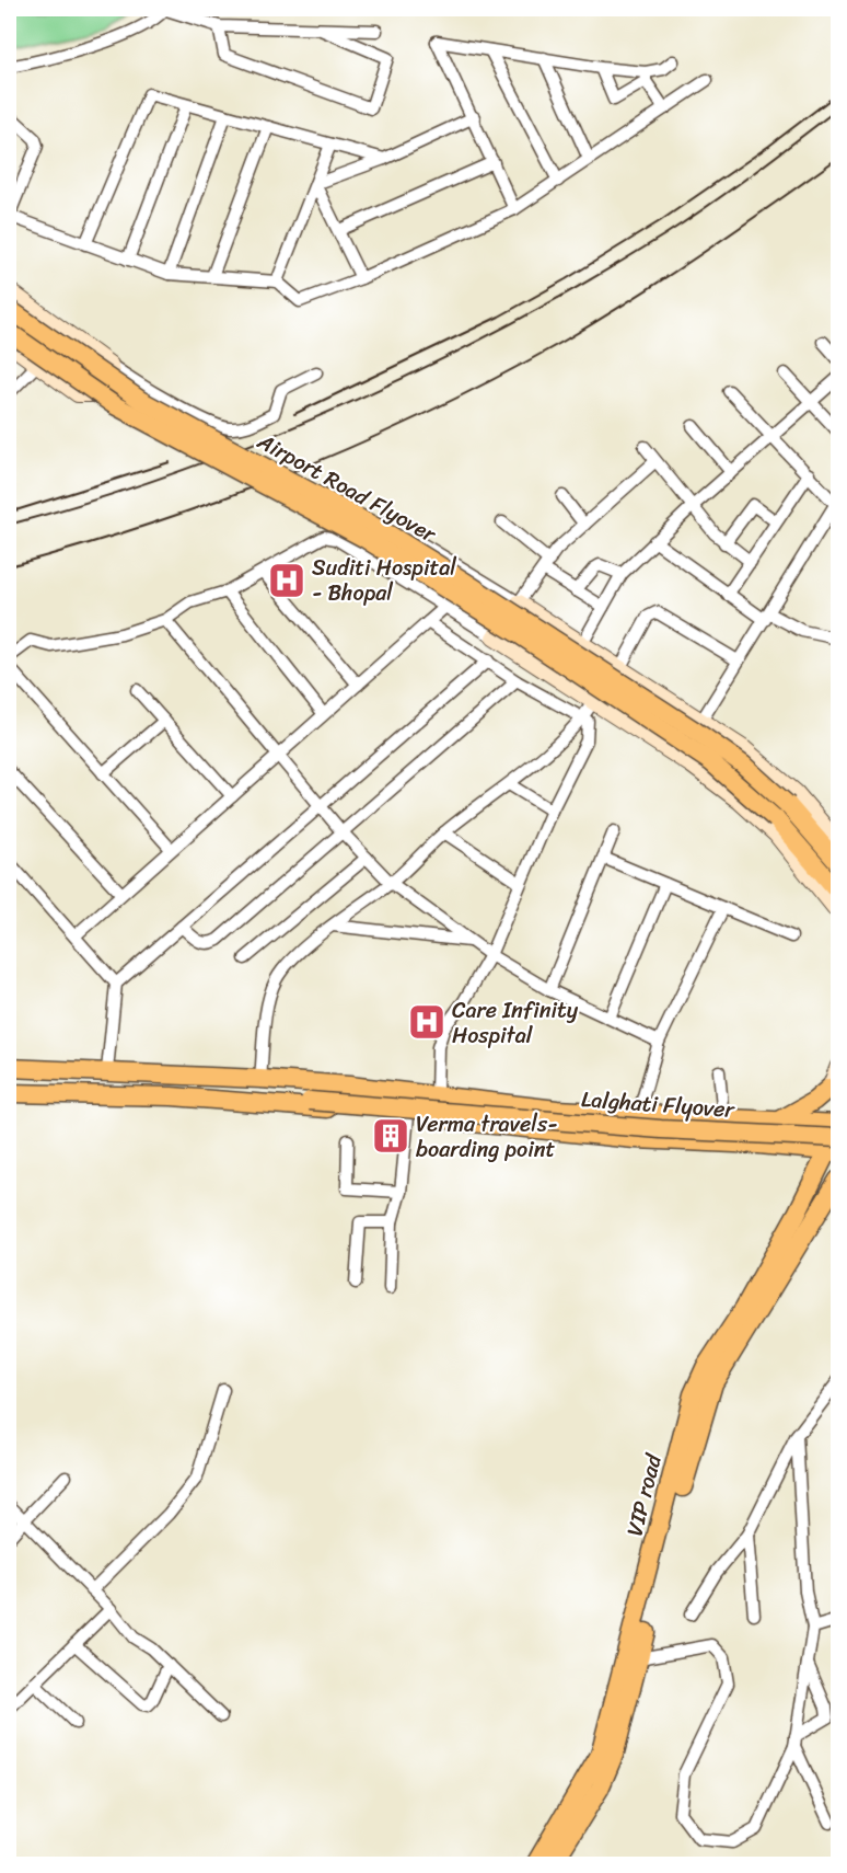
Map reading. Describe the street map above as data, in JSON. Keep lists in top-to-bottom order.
{
  "streets": {
    "main road": ["Airport Road Flyover", "Lalghati Flyover", "VIP road"]
  },
  "crossings": [
    ["Lalghati Flyover", "VIP road"]
  ],
  "places": {
    "hospital": ["Suditi Hospital - Bhopal", "Care Infinity Hospital"],
    "building": ["Verma travels- boarding point"]
  }
}
